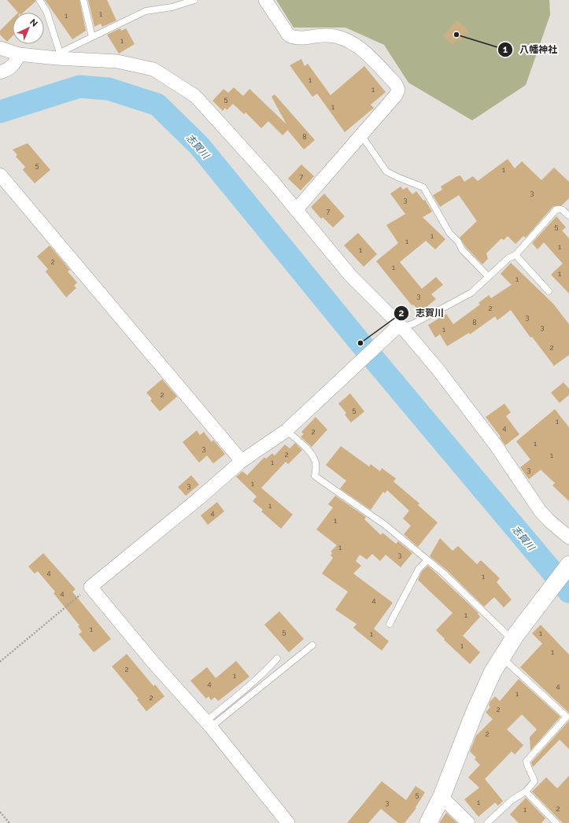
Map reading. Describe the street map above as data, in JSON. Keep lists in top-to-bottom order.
{
  "water": ["志賀川"],
  "places": ["八幡神社", "志賀川"],
  "house_numbers": [
    "1",
    "1",
    "1",
    "1",
    "1",
    "5",
    "1",
    "8",
    "5",
    "1",
    "7",
    "3",
    "3",
    "7",
    "5",
    "1",
    "1",
    "1",
    "1",
    "2",
    "1",
    "1",
    "1",
    "3",
    "2",
    "3",
    "8",
    "3",
    "1",
    "2",
    "2",
    "5",
    "1",
    "4",
    "2",
    "1",
    "3",
    "2",
    "1",
    "1",
    "3",
    "1",
    "3",
    "1",
    "4",
    "1",
    "1",
    "3",
    "4",
    "1",
    "4",
    "4",
    "1",
    "1",
    "5",
    "1",
    "1",
    "1",
    "1",
    "2",
    "1",
    "4",
    "4",
    "1",
    "2",
    "2",
    "2",
    "5",
    "3",
    "1",
    "2",
    "1"
  ],
  "north": "top right"
}
